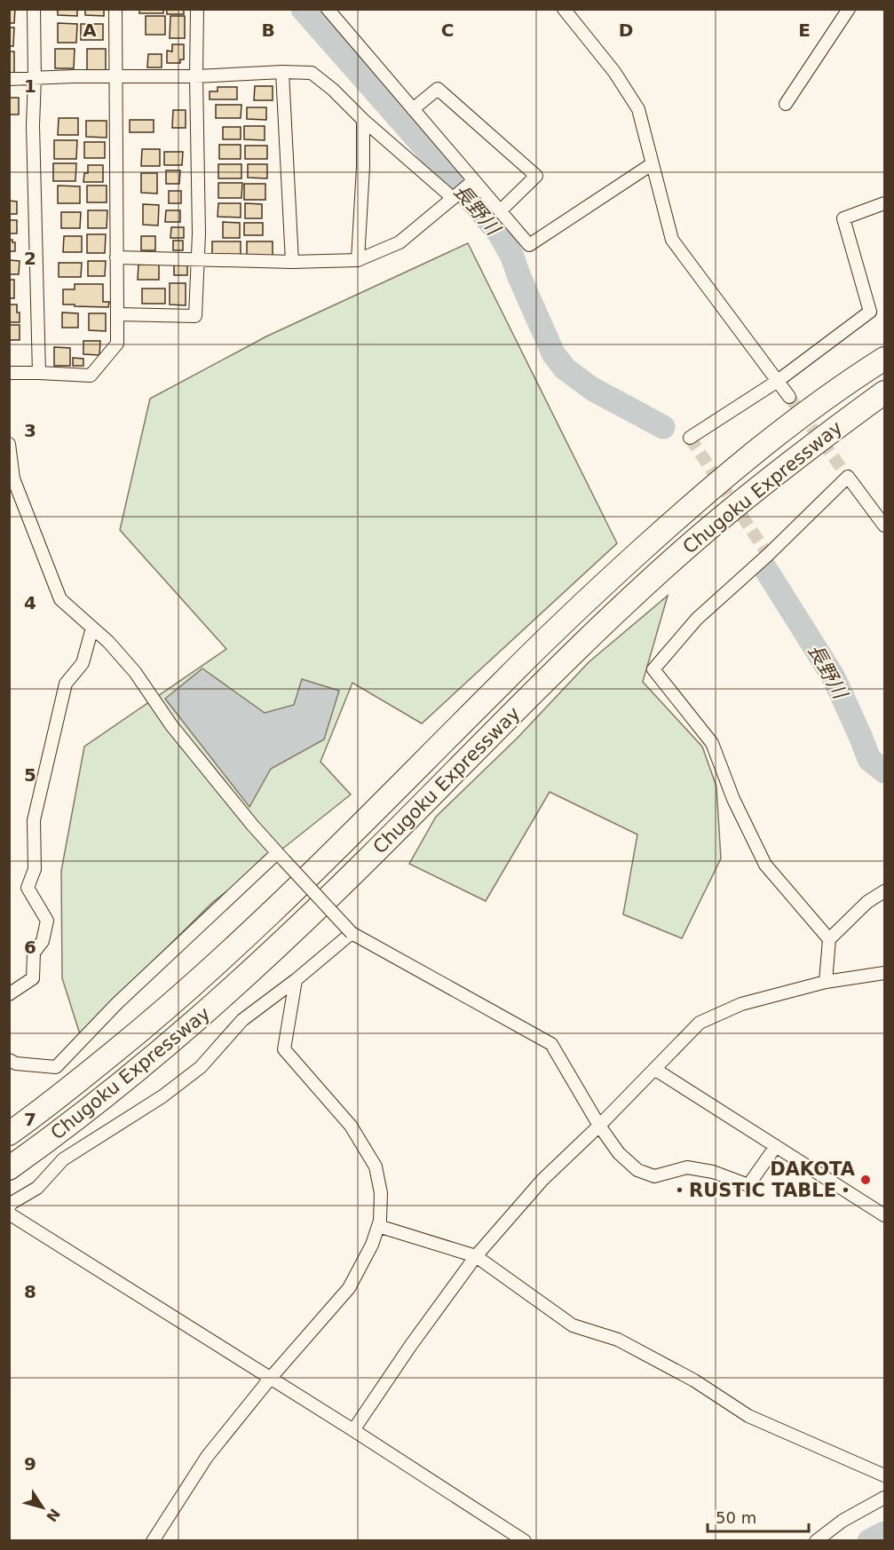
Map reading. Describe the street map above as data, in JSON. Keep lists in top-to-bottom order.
{
  "streets": {
    "highway": ["Chugoku Expressway"]
  },
  "water": ["長野川"],
  "places": ["DAKOTA ・RUSTIC TABLE・"],
  "scale_bar": "50 m",
  "north": "bottom right",
  "grid": {
    "columns": [
      "A",
      "B",
      "C",
      "D",
      "E"
    ],
    "rows": [
      "1",
      "2",
      "3",
      "4",
      "5",
      "6",
      "7",
      "8",
      "9"
    ]
  }
}
